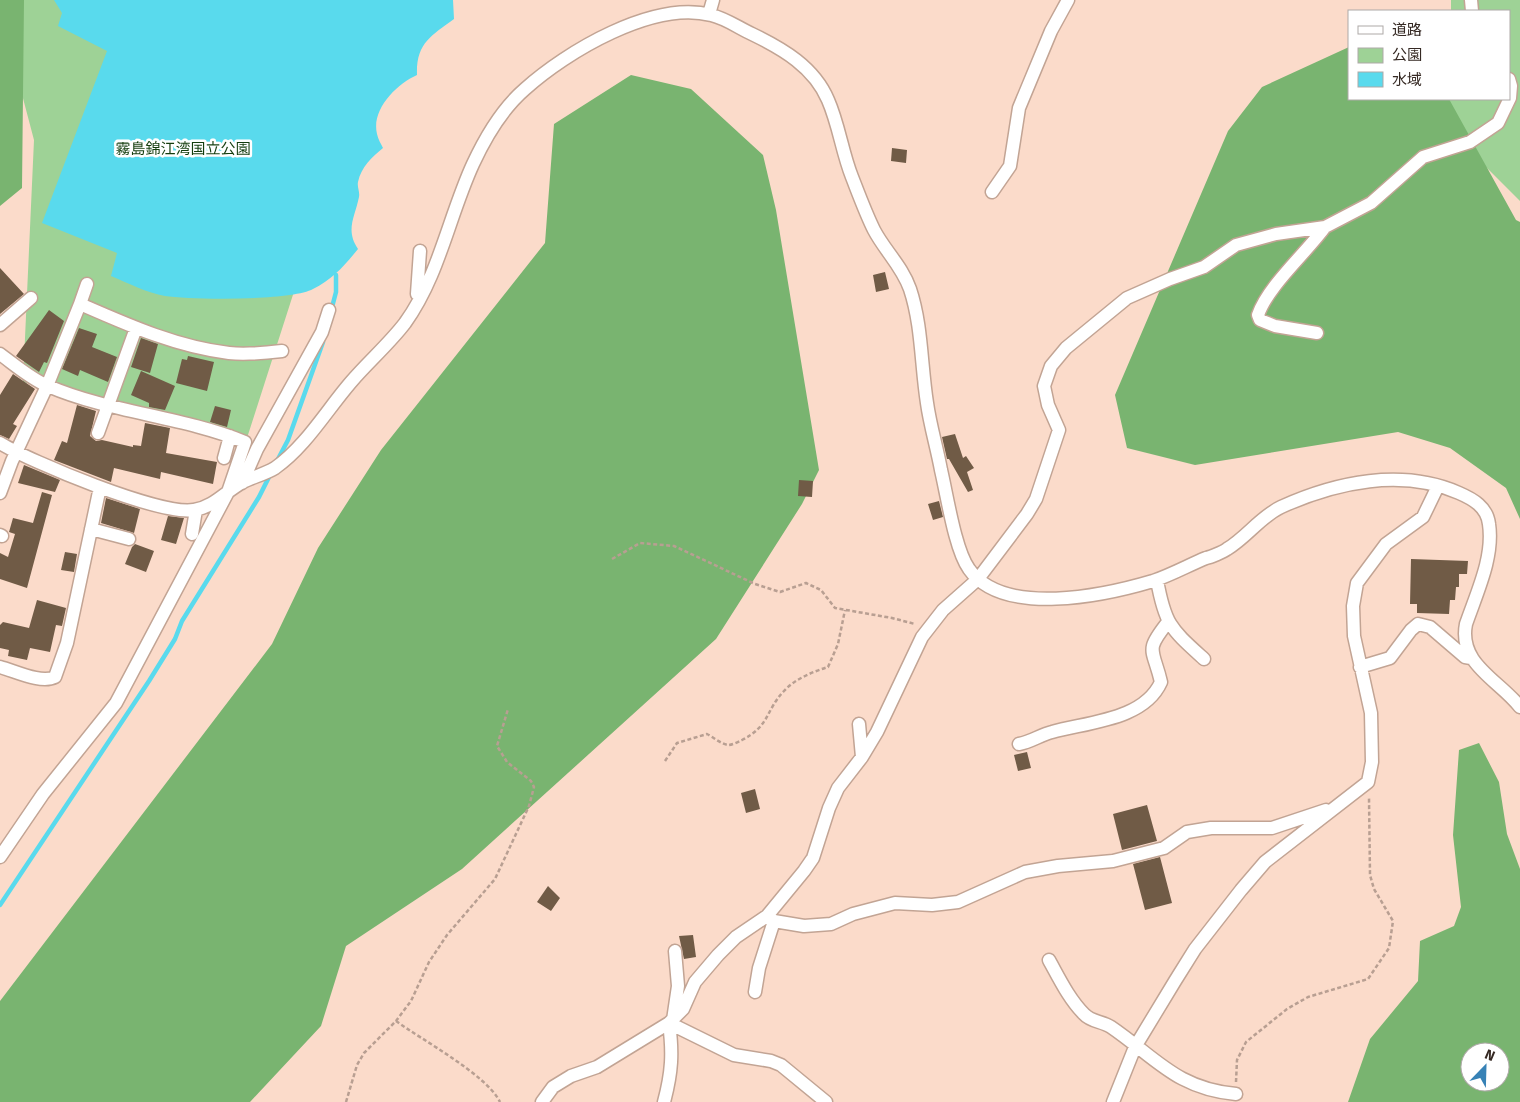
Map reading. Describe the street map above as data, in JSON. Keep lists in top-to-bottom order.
{
  "parks": ["霧島錦江湾国立公園"],
  "legend": ["道路", "公園", "水域"],
  "north": "top right"
}
